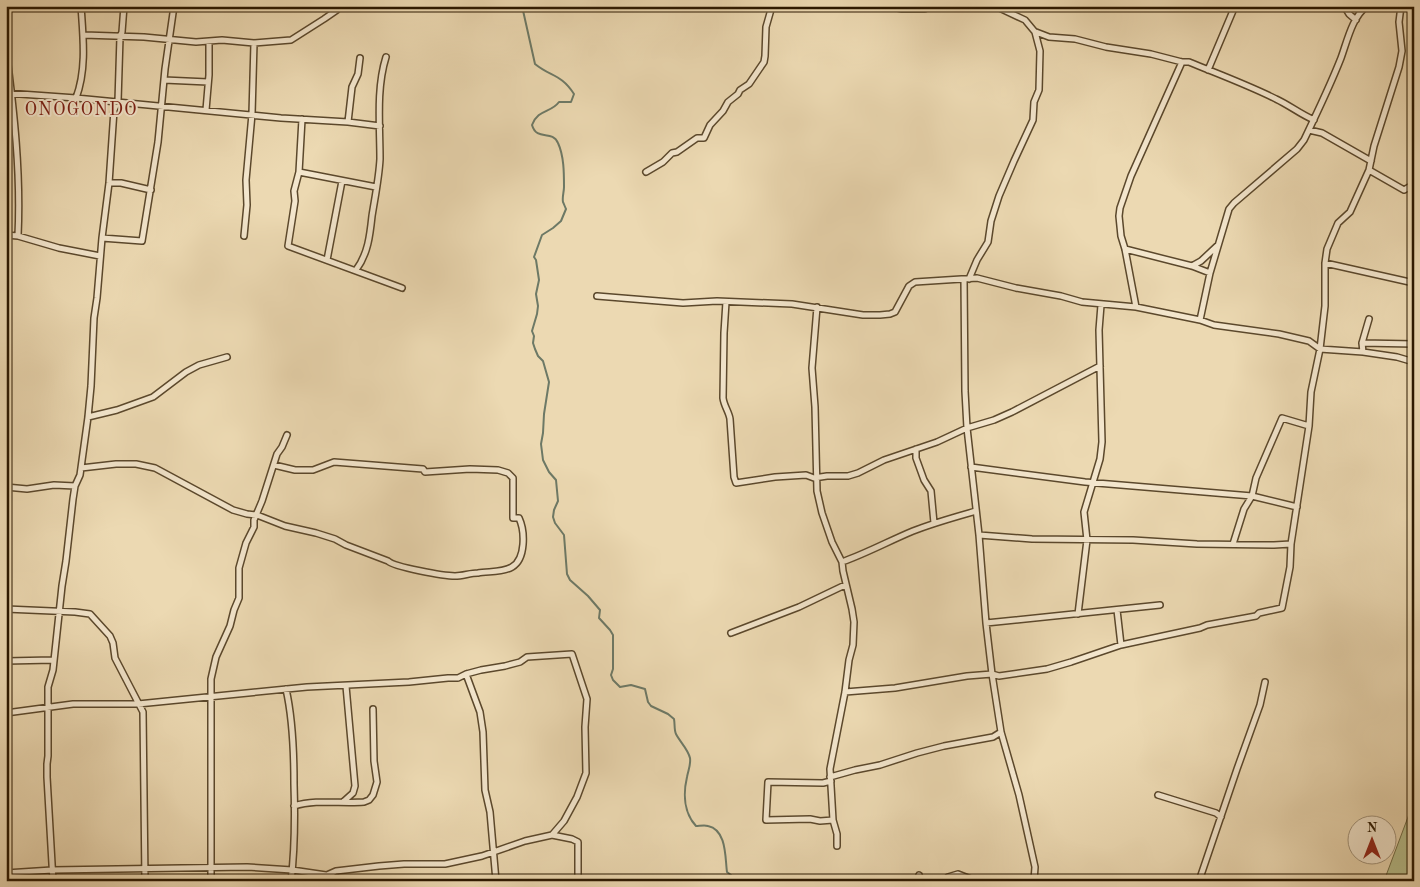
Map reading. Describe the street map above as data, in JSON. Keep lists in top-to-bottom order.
{
  "districts": ["ONOGONDO"],
  "north": "top"
}
